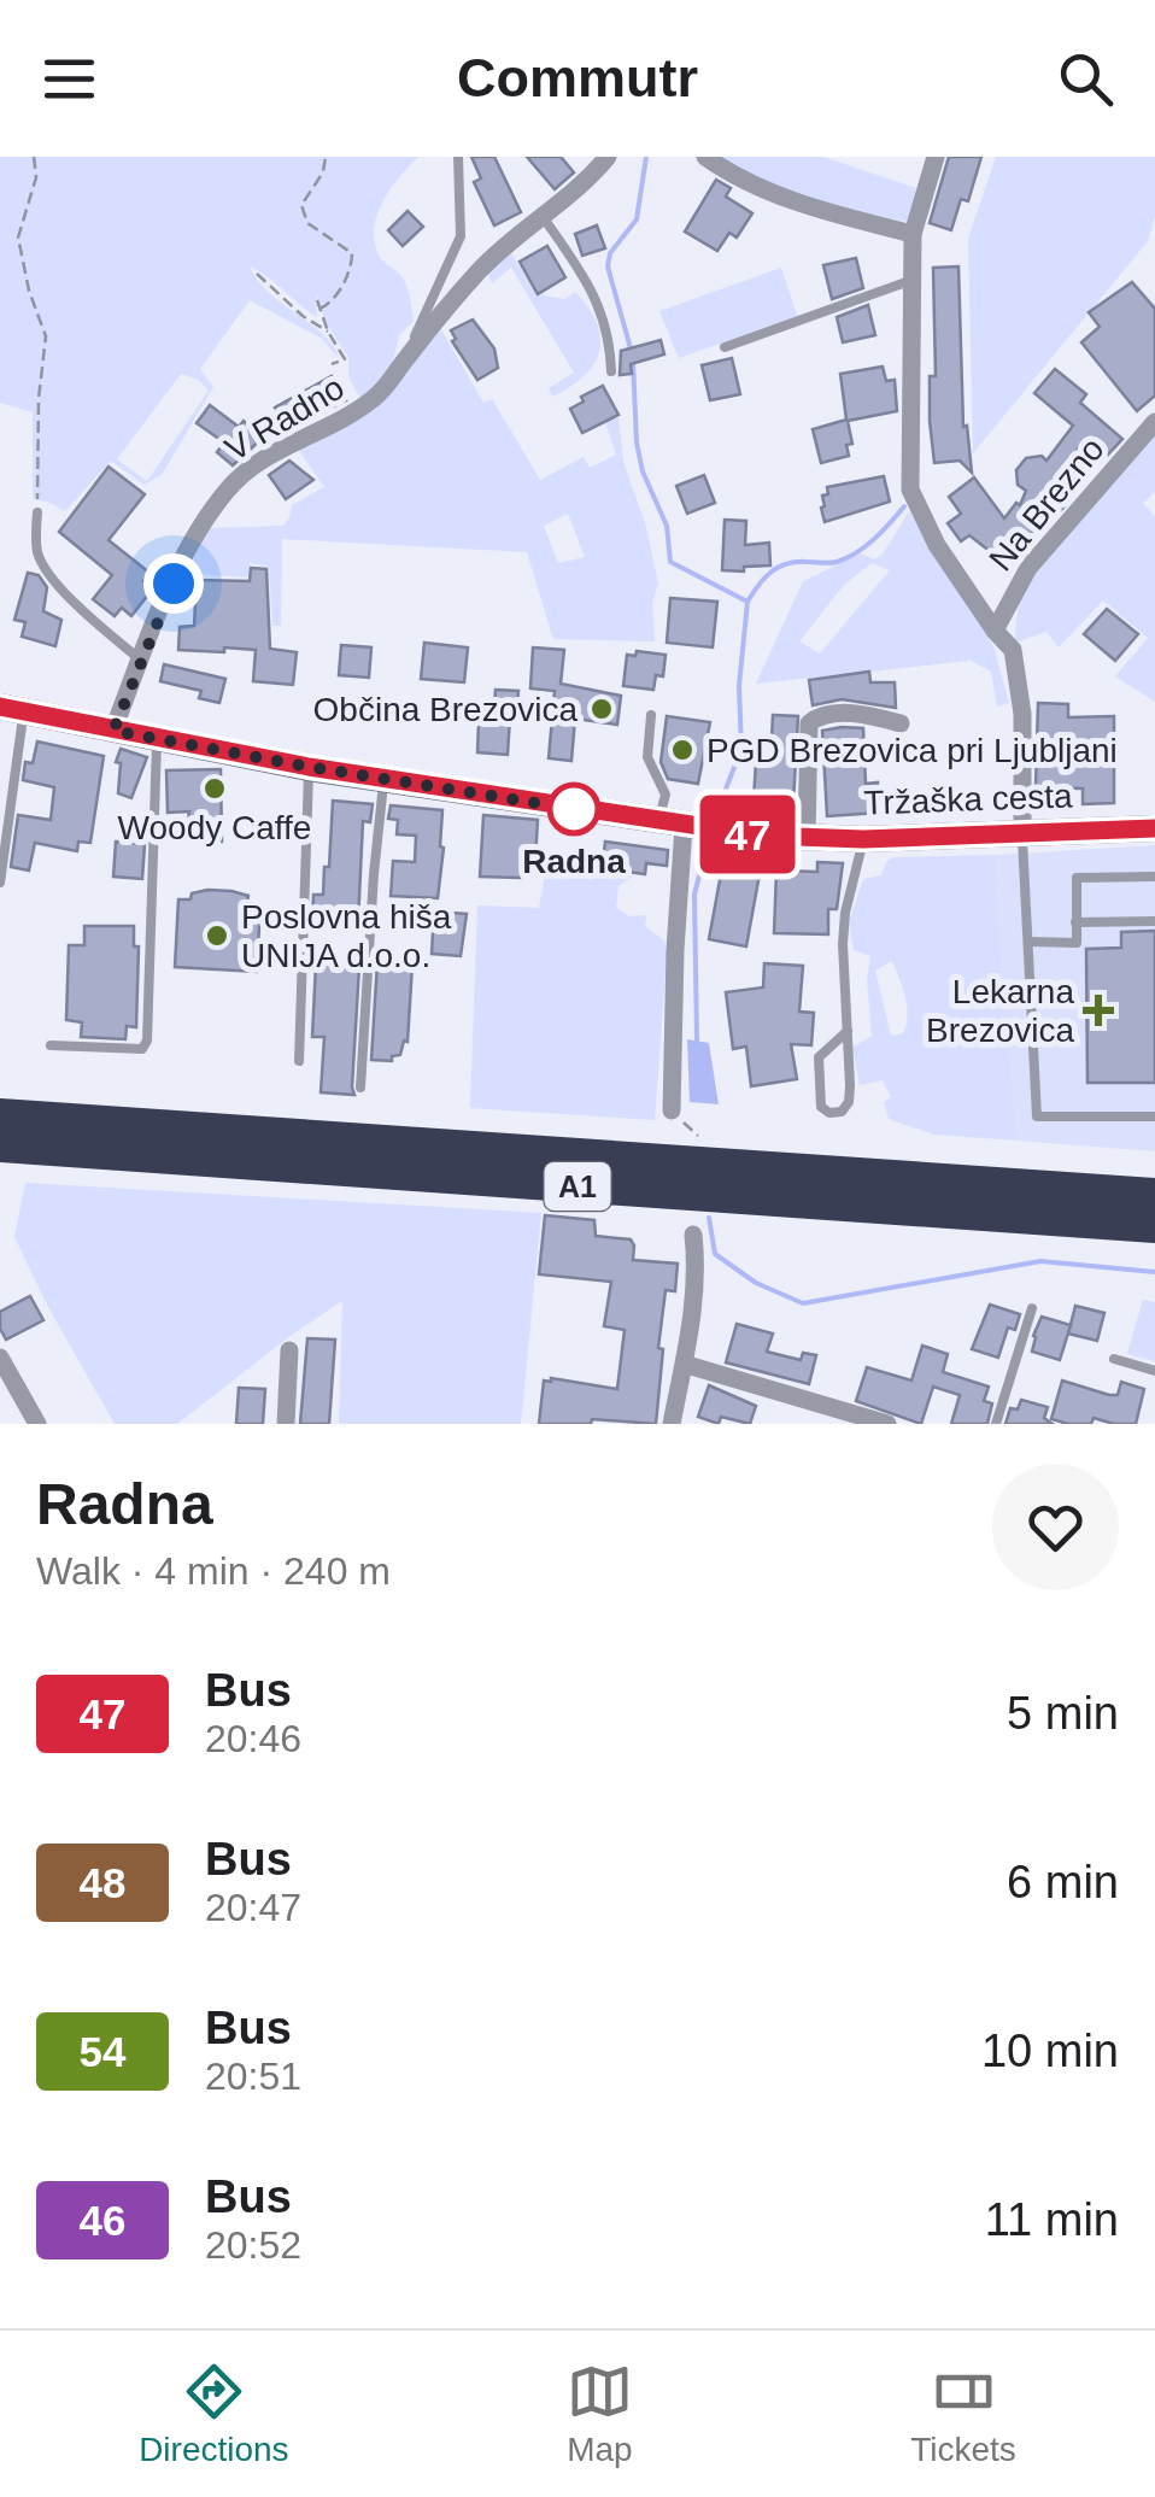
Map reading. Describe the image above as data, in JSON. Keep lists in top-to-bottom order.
{
  "streets": {
    "highway": ["A1"],
    "main road": ["Tržaška cesta"],
    "street": ["V Radno", "Na Brezno"]
  },
  "crossings": [
    ["V Radno", "Tržaška cesta"]
  ],
  "places": {
    "other": [
      "Občina Brezovica",
      "PGD Brezovica pri Ljubljani",
      "Woody Caffe",
      "Radna",
      "Poslovna hiša UNIJA d.o.o."
    ],
    "health": ["Lekarna Brezovica"]
  },
  "lines": ["bus line 47"],
  "page": {
    "header": "Commutr",
    "on_map": "47",
    "heading": ["Radna", "Walk · 4 min · 240 m"],
    "list": [
      {
        "mark": "47",
        "name": "Bus",
        "note": "20:46",
        "value": "5 min"
      },
      {
        "mark": "48",
        "name": "Bus",
        "note": "20:47",
        "value": "6 min"
      },
      {
        "mark": "54",
        "name": "Bus",
        "note": "20:51",
        "value": "10 min"
      },
      {
        "mark": "46",
        "name": "Bus",
        "note": "20:52",
        "value": "11 min"
      }
    ],
    "tabs": ["Directions", "Map", "Tickets"]
  }
}
